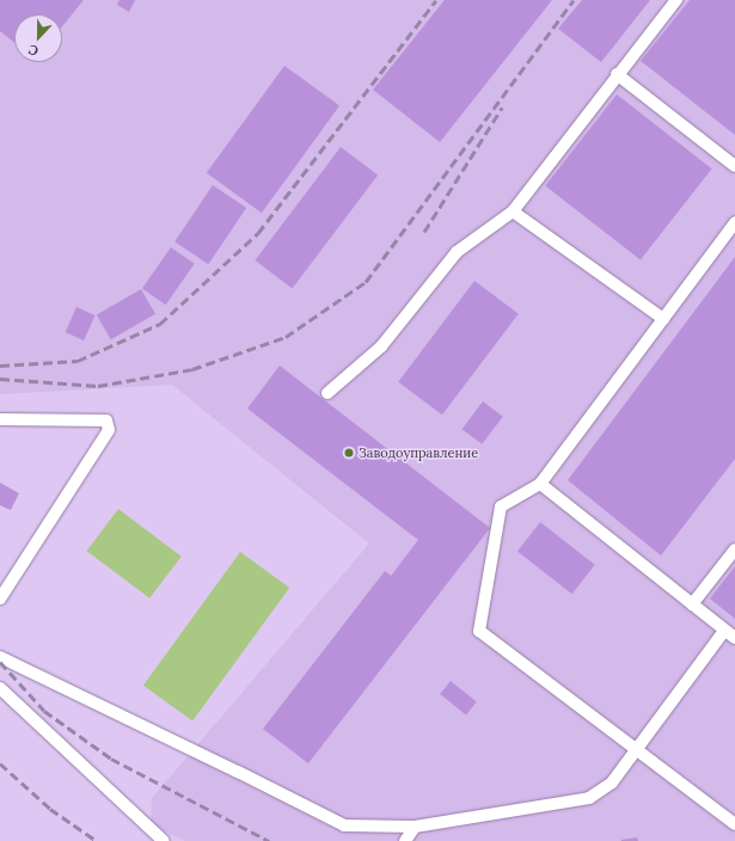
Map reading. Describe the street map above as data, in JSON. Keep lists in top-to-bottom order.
{
  "places": ["Заводоуправление"],
  "north": "bottom"
}
